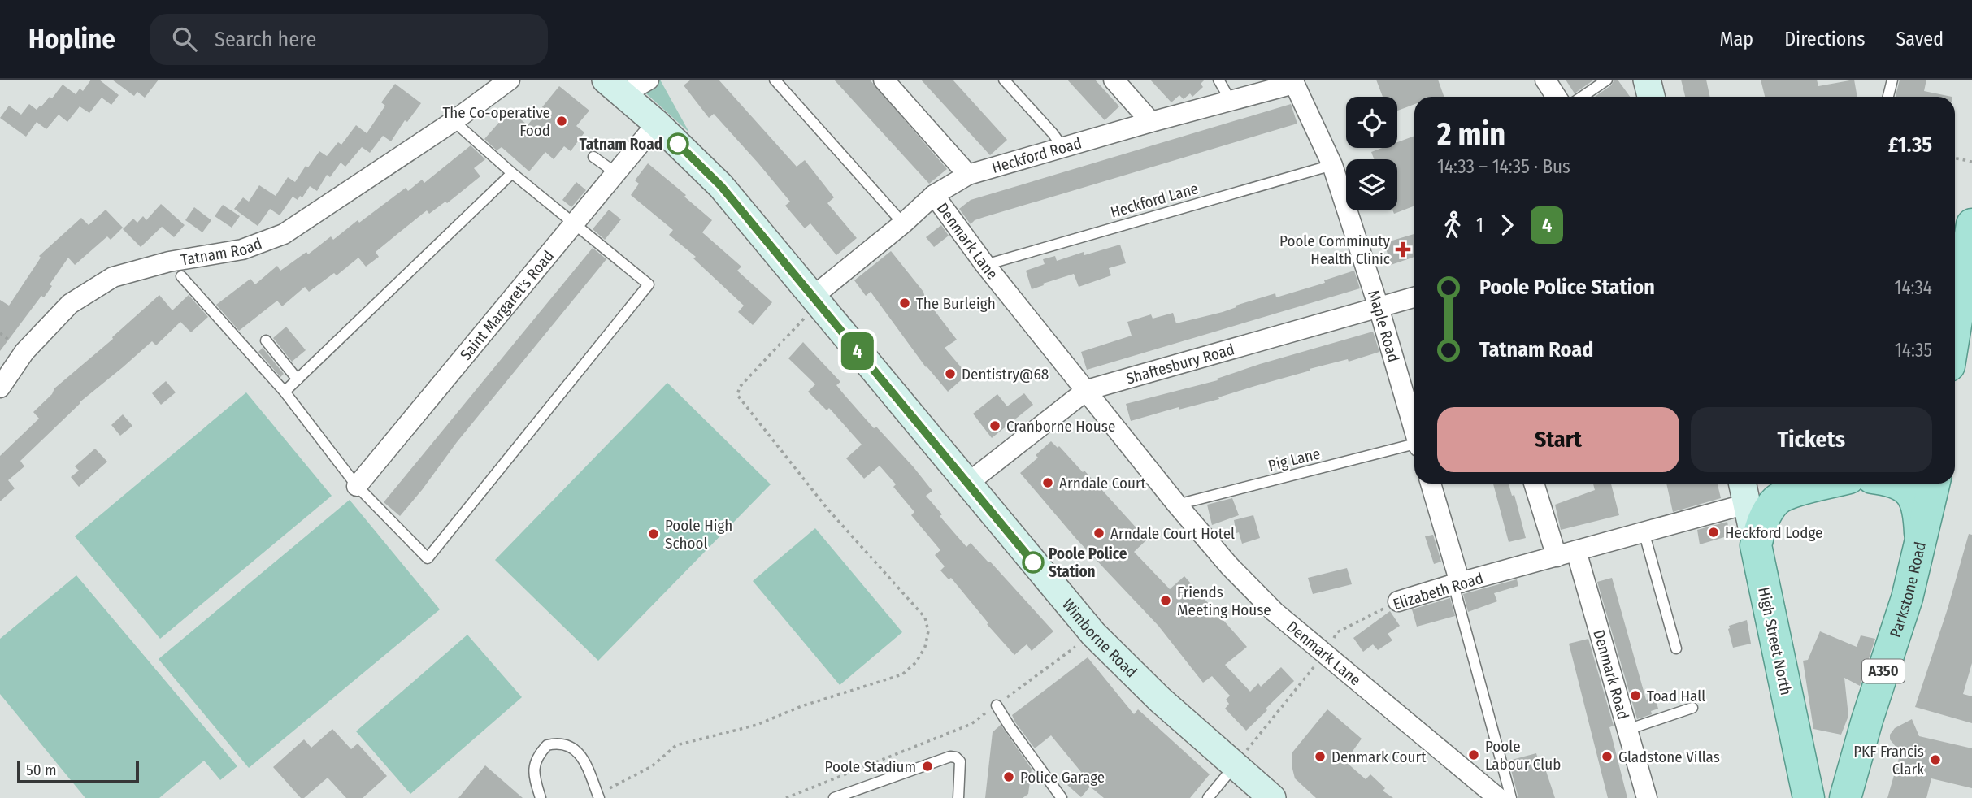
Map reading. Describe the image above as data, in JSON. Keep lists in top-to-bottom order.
{
  "streets": {
    "main road": [
      "Parkstone Road",
      "Wimborne Road",
      "High Street North",
      "A350"
    ],
    "street": [
      "Heckford Road",
      "Denmark Lane",
      "Tatnam Road",
      "Saint Margaret's Road",
      "Maple Road",
      "Shaftesbury Road",
      "Elizabeth Road",
      "Denmark Road"
    ],
    "lane": ["Heckford Lane", "Pig Lane"]
  },
  "crossings": [
    ["Heckford Road", "Denmark Lane"],
    ["Heckford Road", "Maple Road"],
    ["Heckford Road", "Wimborne Road"],
    ["Heckford Lane", "Denmark Lane"],
    ["Heckford Lane", "Maple Road"],
    ["Denmark Lane", "Shaftesbury Road"],
    ["Denmark Lane", "Pig Lane"],
    ["Denmark Lane", "Elizabeth Road"],
    ["Saint Margaret's Road", "Wimborne Road"],
    ["Maple Road", "Shaftesbury Road"],
    ["Shaftesbury Road", "Wimborne Road"],
    ["Parkstone Road", "A350"],
    ["Elizabeth Road", "Wimborne Road"],
    ["Elizabeth Road", "Denmark Road"]
  ],
  "places": {
    "other": [
      "The Co-operative Food",
      "Tatnam Road",
      "The Burleigh",
      "Dentistry@68",
      "Cranborne House",
      "Arndale Court",
      "Heckford Lodge",
      "Arndale Court Hotel",
      "Poole High School",
      "Poole Police Station",
      "Friends Meeting House",
      "Toad Hall",
      "Poole Labour Club",
      "Denmark Court",
      "Gladstone Villas",
      "PKF Francis Clark",
      "Poole Stadium",
      "Police Garage"
    ],
    "health": ["Poole Comminuty Health Clinic"]
  },
  "lines": ["bus line 4"],
  "scale_bar": "50 m",
  "page": {
    "header": "Hopline",
    "search": "Search here",
    "nav": ["Map", "Directions", "Saved"],
    "on_map": "4",
    "heading": ["2 min", "14:33 – 14:35 · Bus", "£1.35"],
    "legs": ["1", "4"],
    "list": [
      {
        "name": "Poole Police Station",
        "value": "14:34"
      },
      {
        "name": "Tatnam Road",
        "value": "14:35"
      }
    ],
    "buttons": ["Start", "Tickets"],
    "scale": "50 m"
  }
}
